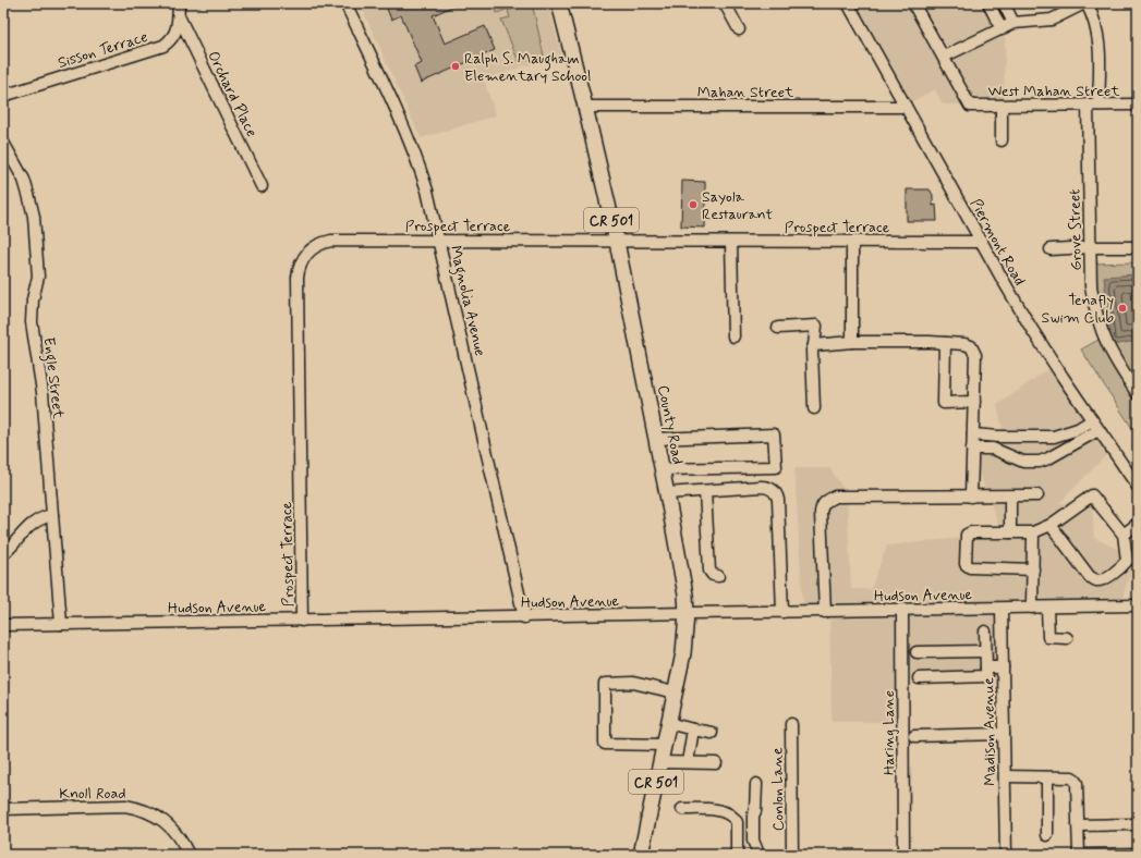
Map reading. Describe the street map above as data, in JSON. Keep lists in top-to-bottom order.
{
  "streets": {
    "main road": ["CR 501", "County Road"],
    "street": [
      "Sisson Terrace",
      "West Mahan Street",
      "Mahan Street",
      "Orchard Place",
      "Prospect Terrace",
      "Grove Street",
      "Piermont Road",
      "Magnolia Avenue",
      "Engle Street",
      "Hudson Avenue",
      "Madison Avenue",
      "Haring Lane",
      "Conlon Lane",
      "Knoll Road"
    ]
  },
  "crossings": [
    ["Sisson Terrace", "Orchard Place"],
    ["West Mahan Street", "Grove Street"],
    ["Mahan Street", "Piermont Road"],
    ["Mahan Street", "County Road"],
    ["Prospect Terrace", "Piermont Road"],
    ["Prospect Terrace", "Magnolia Avenue"],
    ["Prospect Terrace", "County Road"],
    ["Prospect Terrace", "Hudson Avenue"],
    ["Magnolia Avenue", "Hudson Avenue"],
    ["Engle Street", "Hudson Avenue"],
    ["County Road", "Hudson Avenue"],
    ["Hudson Avenue", "Madison Avenue"],
    ["Hudson Avenue", "Haring Lane"]
  ],
  "places": ["Ralph S. Maugham Elementary School", "Sayola Restaurant", "Tenafly Swim Club"]
}
